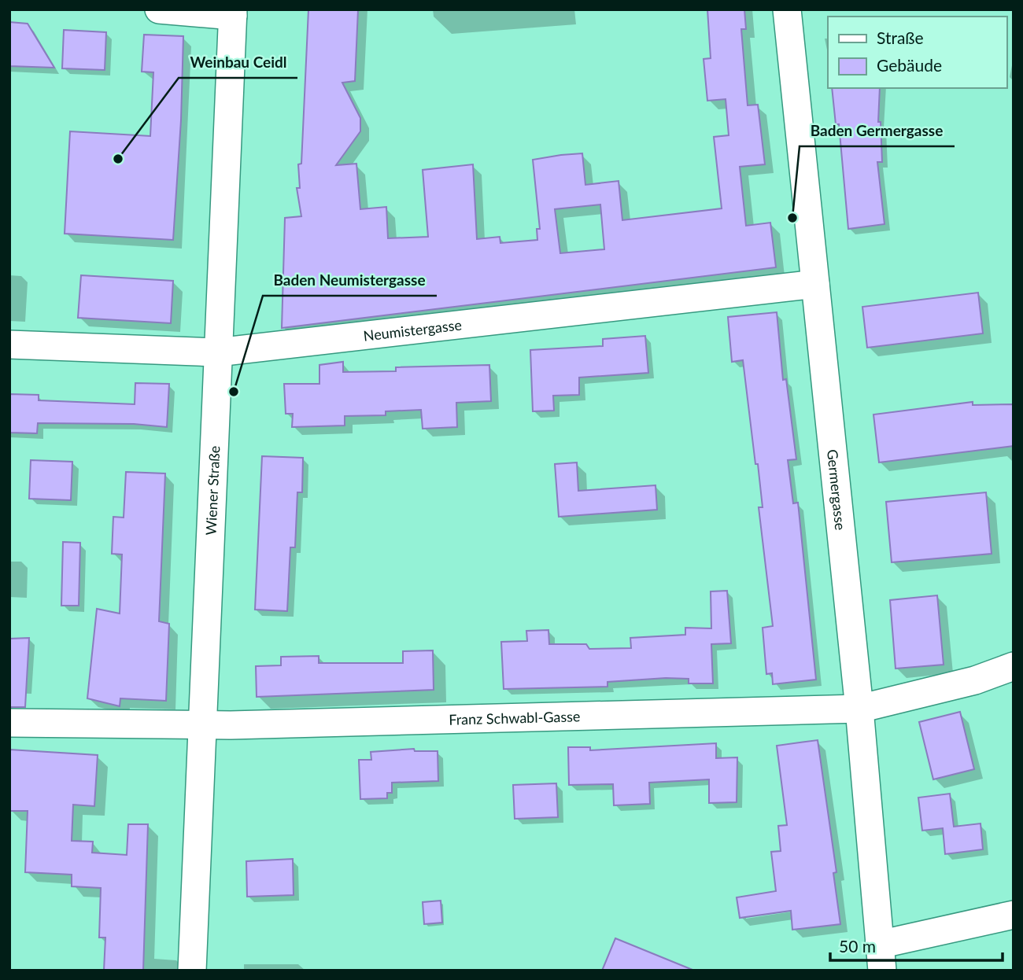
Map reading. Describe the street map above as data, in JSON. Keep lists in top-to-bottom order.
{
  "streets": {
    "street": [
      "Neumistergasse",
      "Wiener Straße",
      "Germergasse",
      "Franz Schwabl-Gasse"
    ]
  },
  "crossings": [
    ["Neumistergasse", "Wiener Straße"],
    ["Neumistergasse", "Germergasse"],
    ["Wiener Straße", "Franz Schwabl-Gasse"],
    ["Germergasse", "Franz Schwabl-Gasse"]
  ],
  "places": ["Weinbau Ceidl", "Baden Germergasse", "Baden Neumistergasse"],
  "legend": ["Straße", "Gebäude"],
  "scale_bar": "50 m"
}
